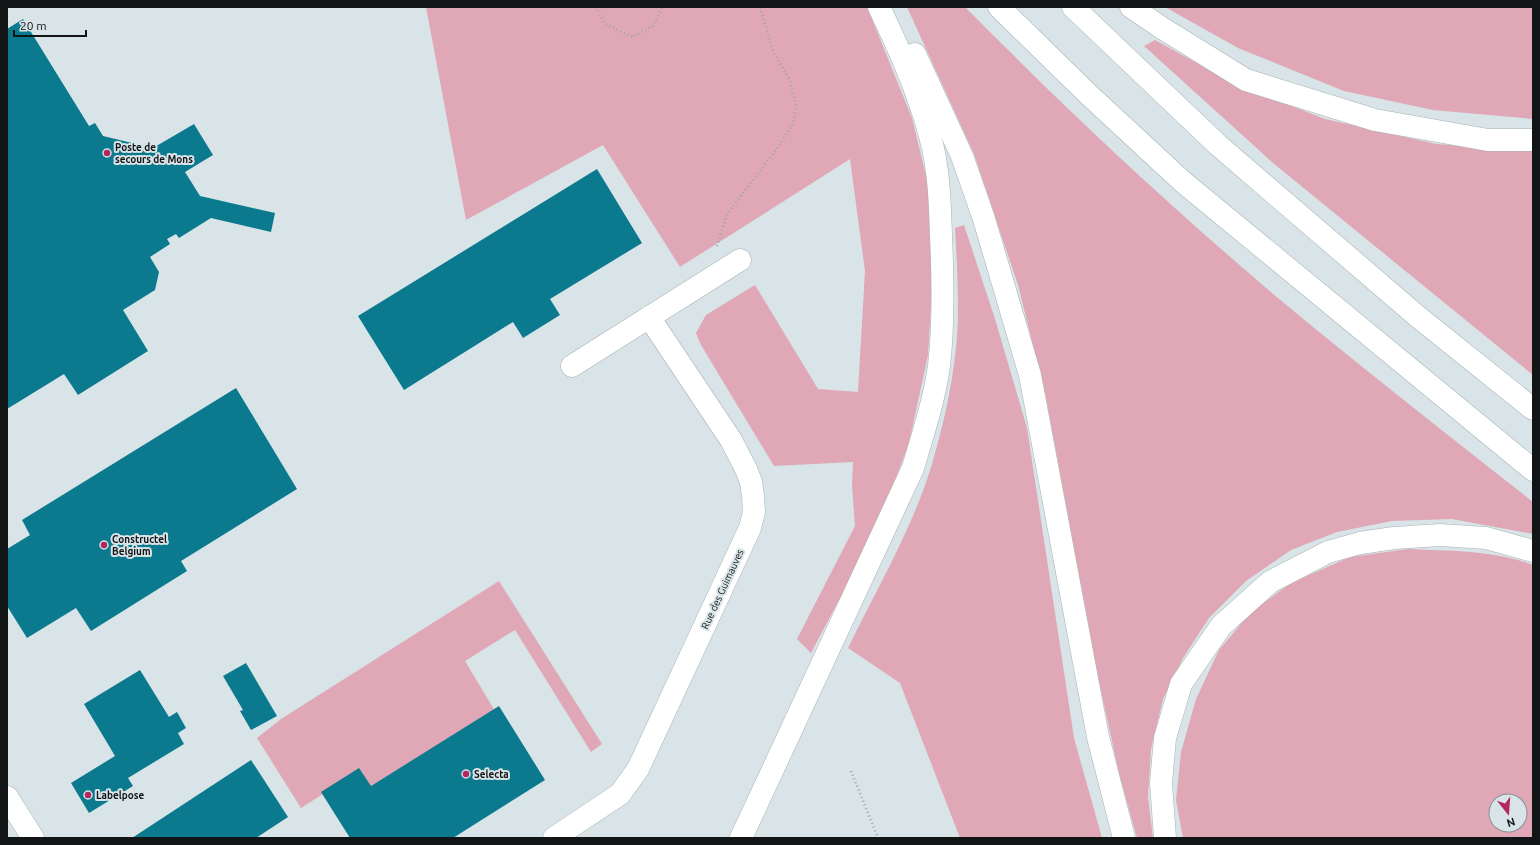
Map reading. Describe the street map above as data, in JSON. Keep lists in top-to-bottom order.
{
  "streets": {
    "main road": ["Rue des Guimauves"]
  },
  "places": [
    "Poste de secours de Mons",
    "Constructel Belgium",
    "Selecta",
    "Labelpose"
  ],
  "scale_bar": "20 m",
  "north": "bottom"
}
